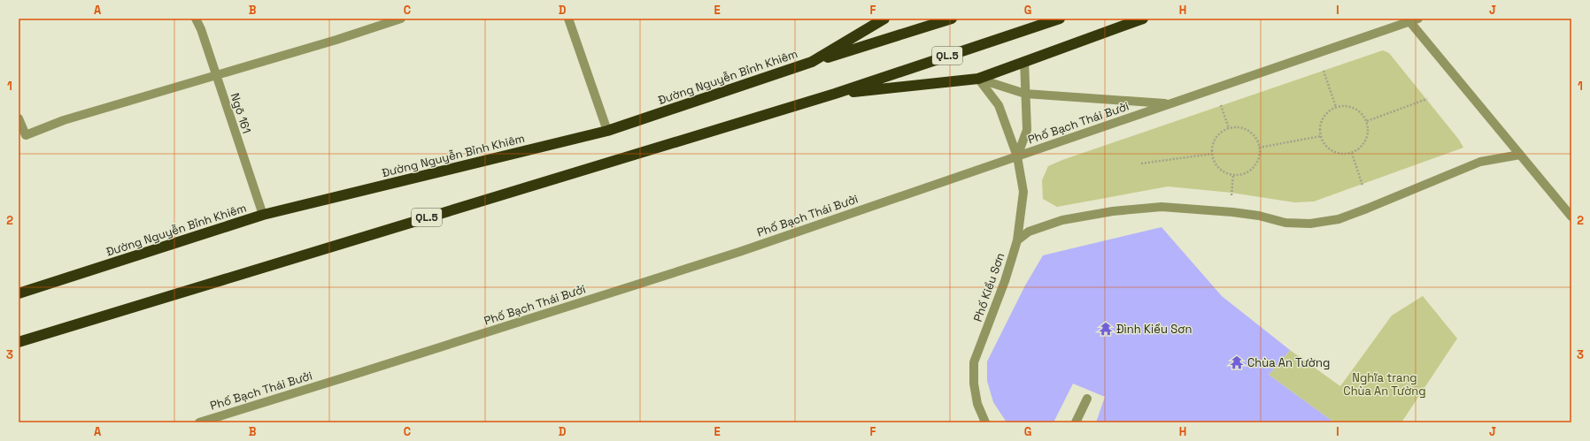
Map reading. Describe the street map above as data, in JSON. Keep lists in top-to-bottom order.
{
  "streets": {
    "highway": ["QL.5", "Đường Nguyễn Bỉnh Khiêm"],
    "street": ["Ngõ 161", "Phố Bạch Thái Bưởi", "Phố Kiều Sơn"]
  },
  "crossings": [
    ["QL.5", "Phố Kiều Sơn"],
    ["Đường Nguyễn Bỉnh Khiêm", "Ngõ 161"],
    ["Phố Bạch Thái Bưởi", "Phố Kiều Sơn"]
  ],
  "parks": ["Nghĩa trang Chùa An Tường"],
  "places": {
    "temple": ["Đình Kiều Sơn", "Chùa An Tường"]
  },
  "grid": {
    "columns": [
      "A",
      "B",
      "C",
      "D",
      "E",
      "F",
      "G",
      "H",
      "I",
      "J"
    ],
    "rows": ["1", "2", "3"]
  }
}
